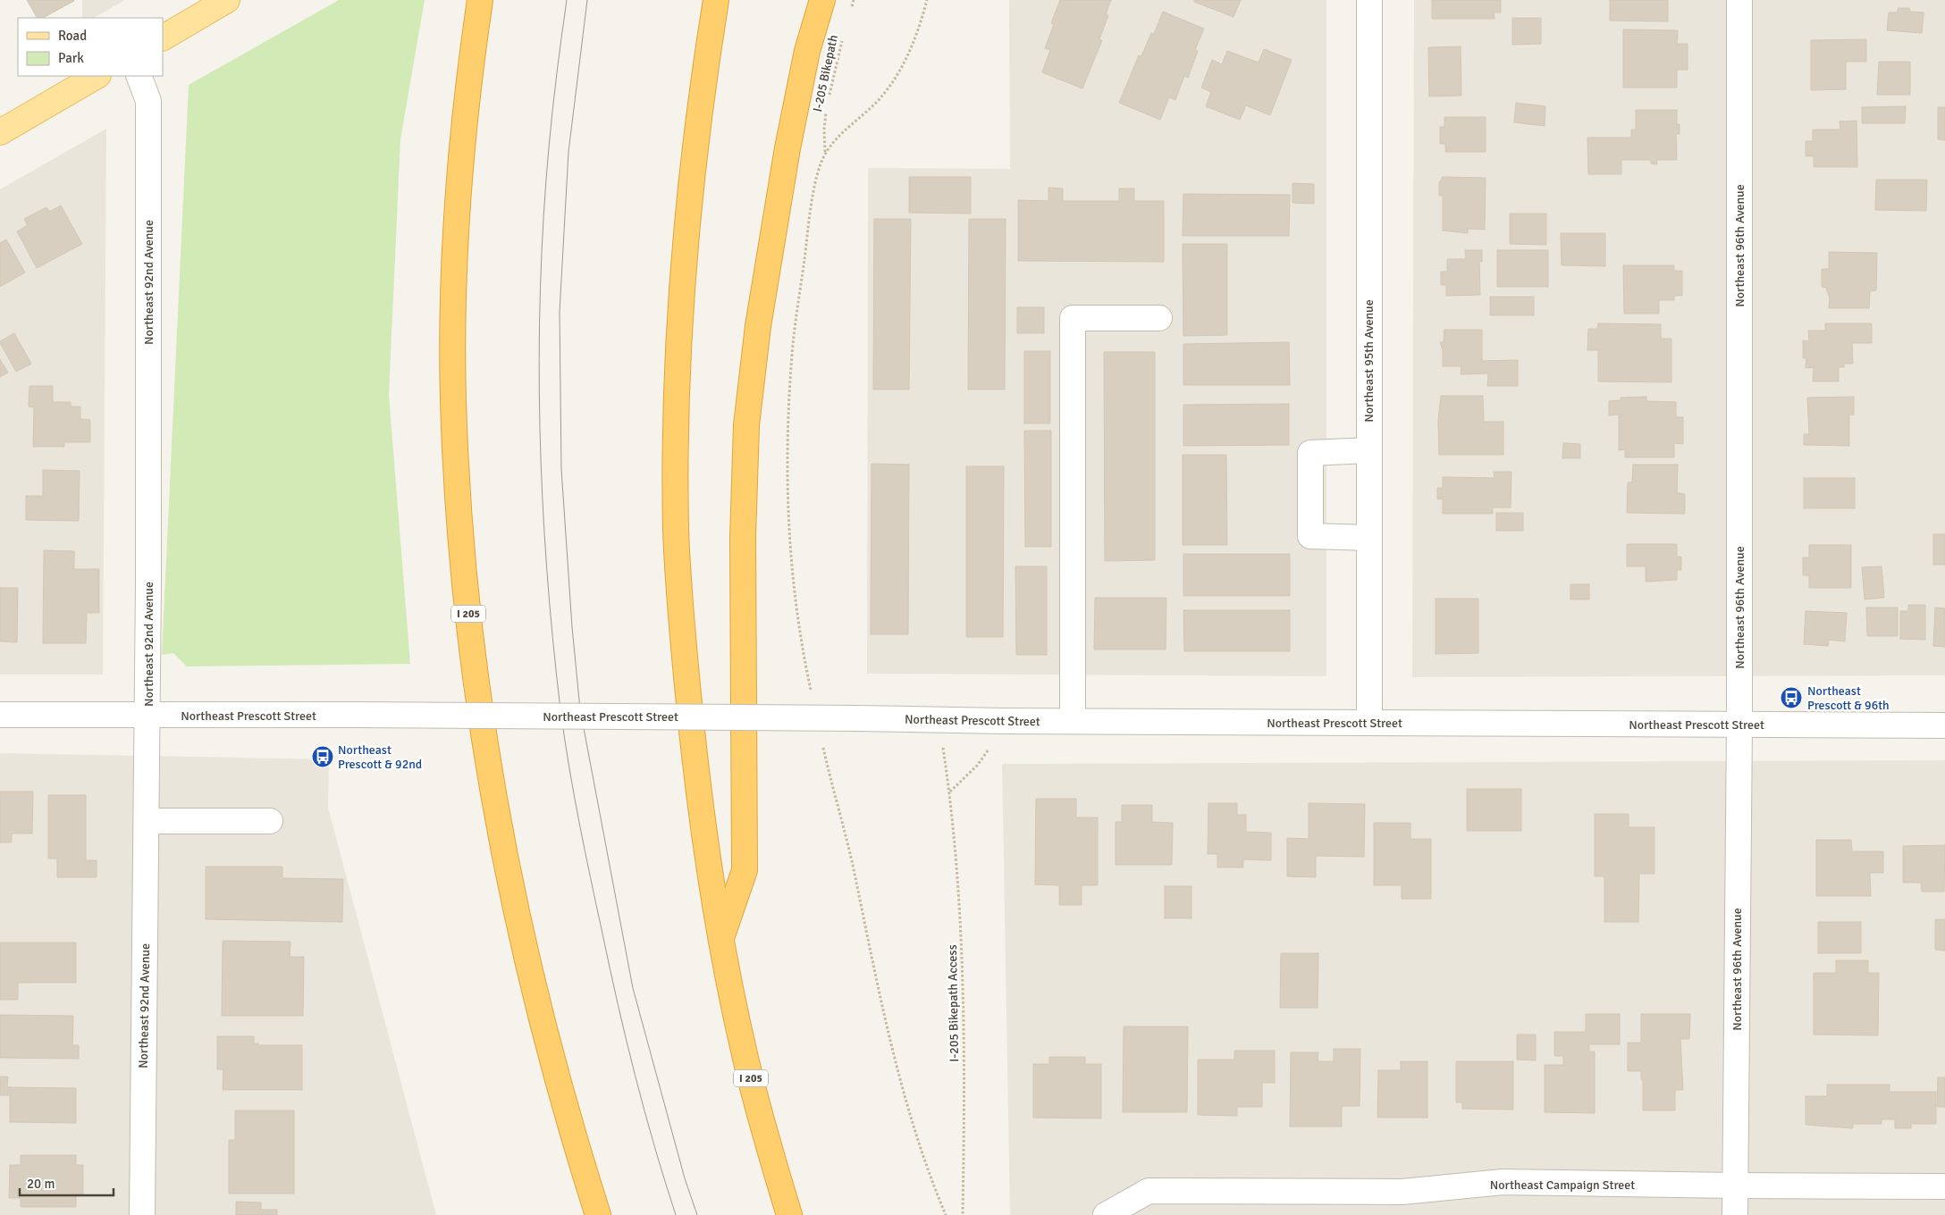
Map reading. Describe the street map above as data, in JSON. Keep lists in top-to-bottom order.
{
  "streets": {
    "highway": ["I 205"],
    "street": [
      "Northeast 96th Avenue",
      "Northeast 92nd Avenue",
      "Northeast 95th Avenue",
      "Northeast Prescott Street",
      "Northeast Campaign Street"
    ],
    "path": ["I-205 Bikepath", "I-205 Bikepath Access"]
  },
  "crossings": [
    ["Northeast 96th Avenue", "Northeast Prescott Street"],
    ["Northeast 96th Avenue", "Northeast Campaign Street"],
    ["Northeast 92nd Avenue", "Northeast Prescott Street"],
    ["Northeast 95th Avenue", "Northeast Prescott Street"],
    ["Northeast Prescott Street", "I-205 Bikepath Access"]
  ],
  "places": {
    "bus stop": ["Northeast Prescott & 96th", "Northeast Prescott & 92nd"]
  },
  "legend": ["Road", "Park"],
  "scale_bar": "20 m"
}
